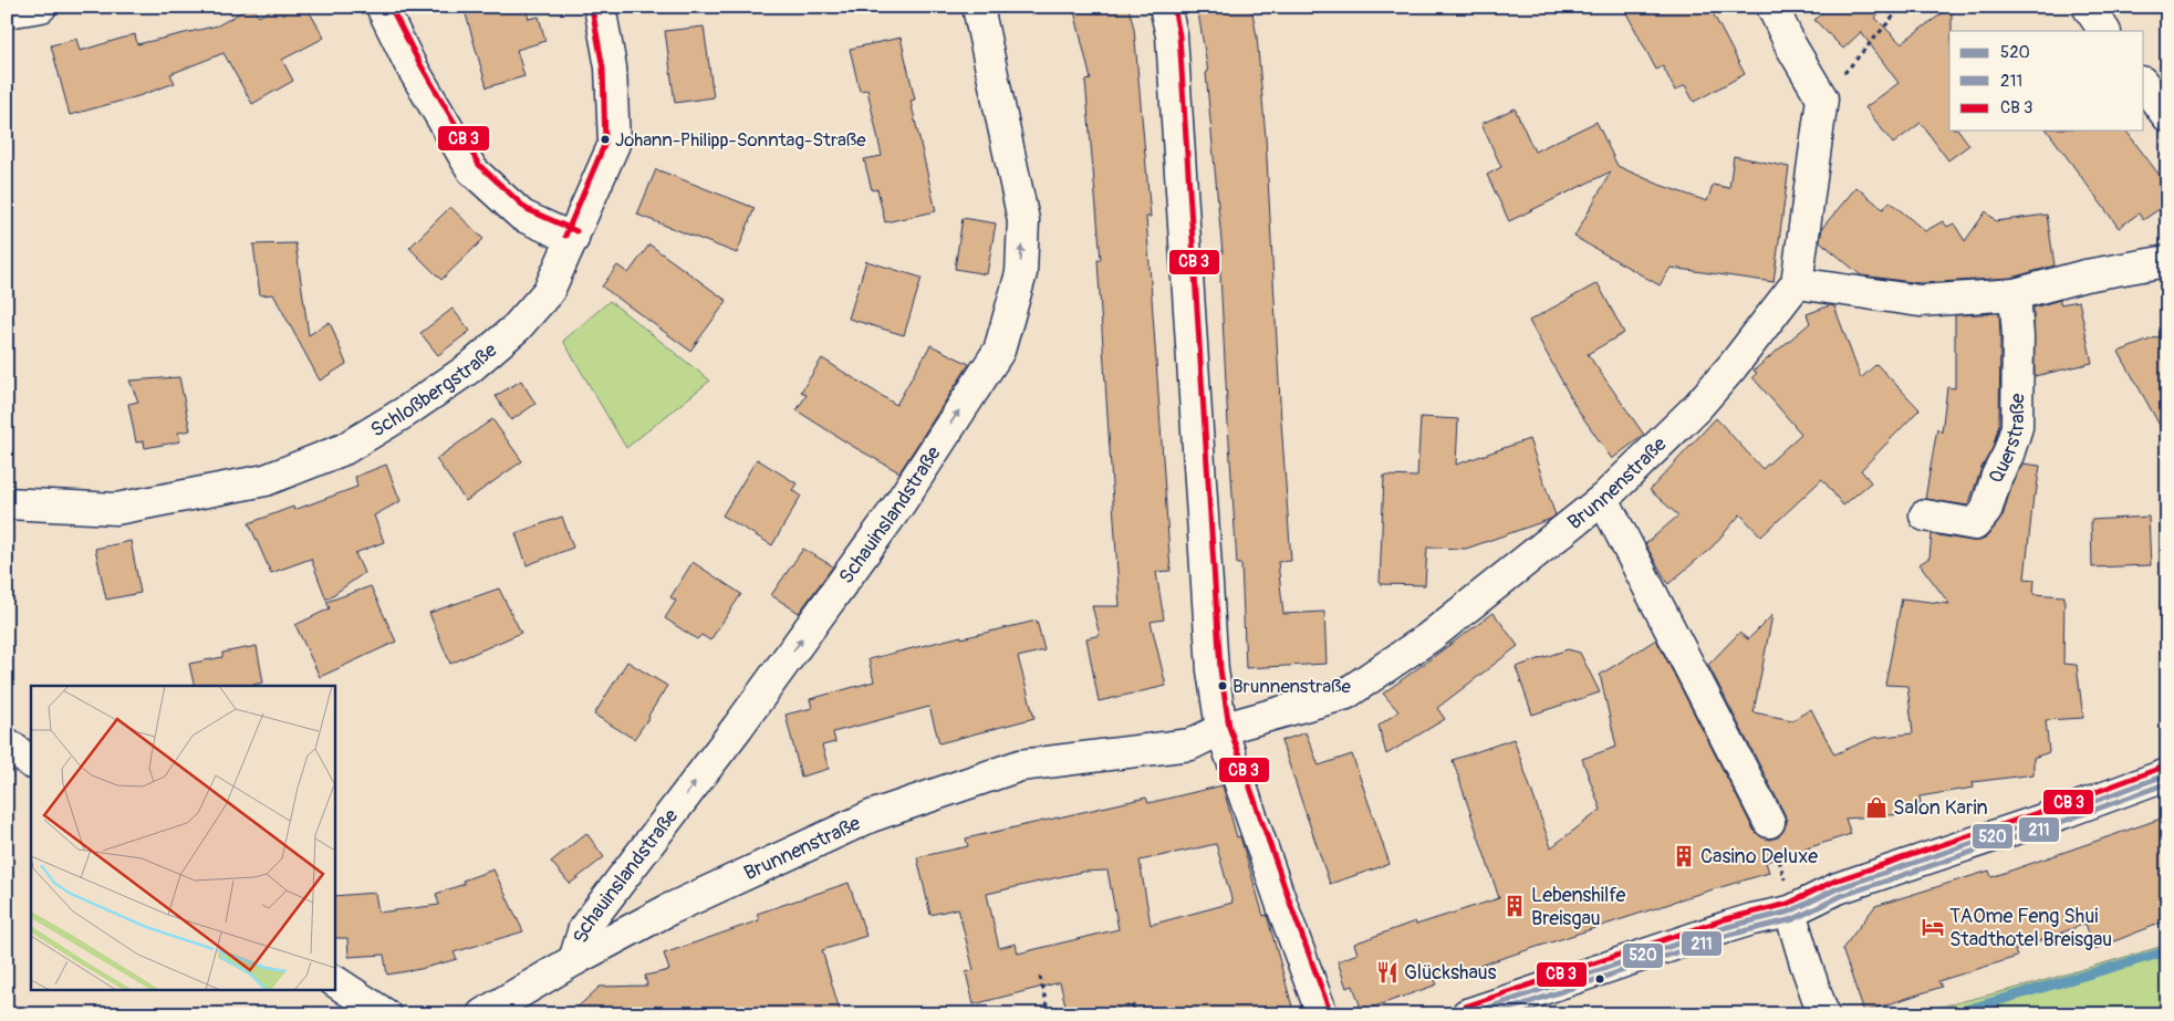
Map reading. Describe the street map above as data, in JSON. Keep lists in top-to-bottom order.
{
  "streets": {
    "street": [
      "Schloßbergstraße",
      "Querstraße",
      "Brunnenstraße",
      "Schauinslandstraße"
    ]
  },
  "crossings": [
    ["Brunnenstraße", "Schauinslandstraße"]
  ],
  "one_way": ["Schauinslandstraße"],
  "places": {
    "other": ["Johann-Philipp-Sonntag-Straße", "Brunnenstraße"],
    "shop": ["Salon Karin"],
    "building": ["Casino Deluxe", "Lebenshilfe Breisgau"],
    "hotel": ["TAOme Feng Shui Stadthotel Breisgau"],
    "restaurant": ["Glückshaus"]
  },
  "lines": ["transit line 520", "transit line 211"],
  "legend": ["520", "211", "CB 3"]
}
